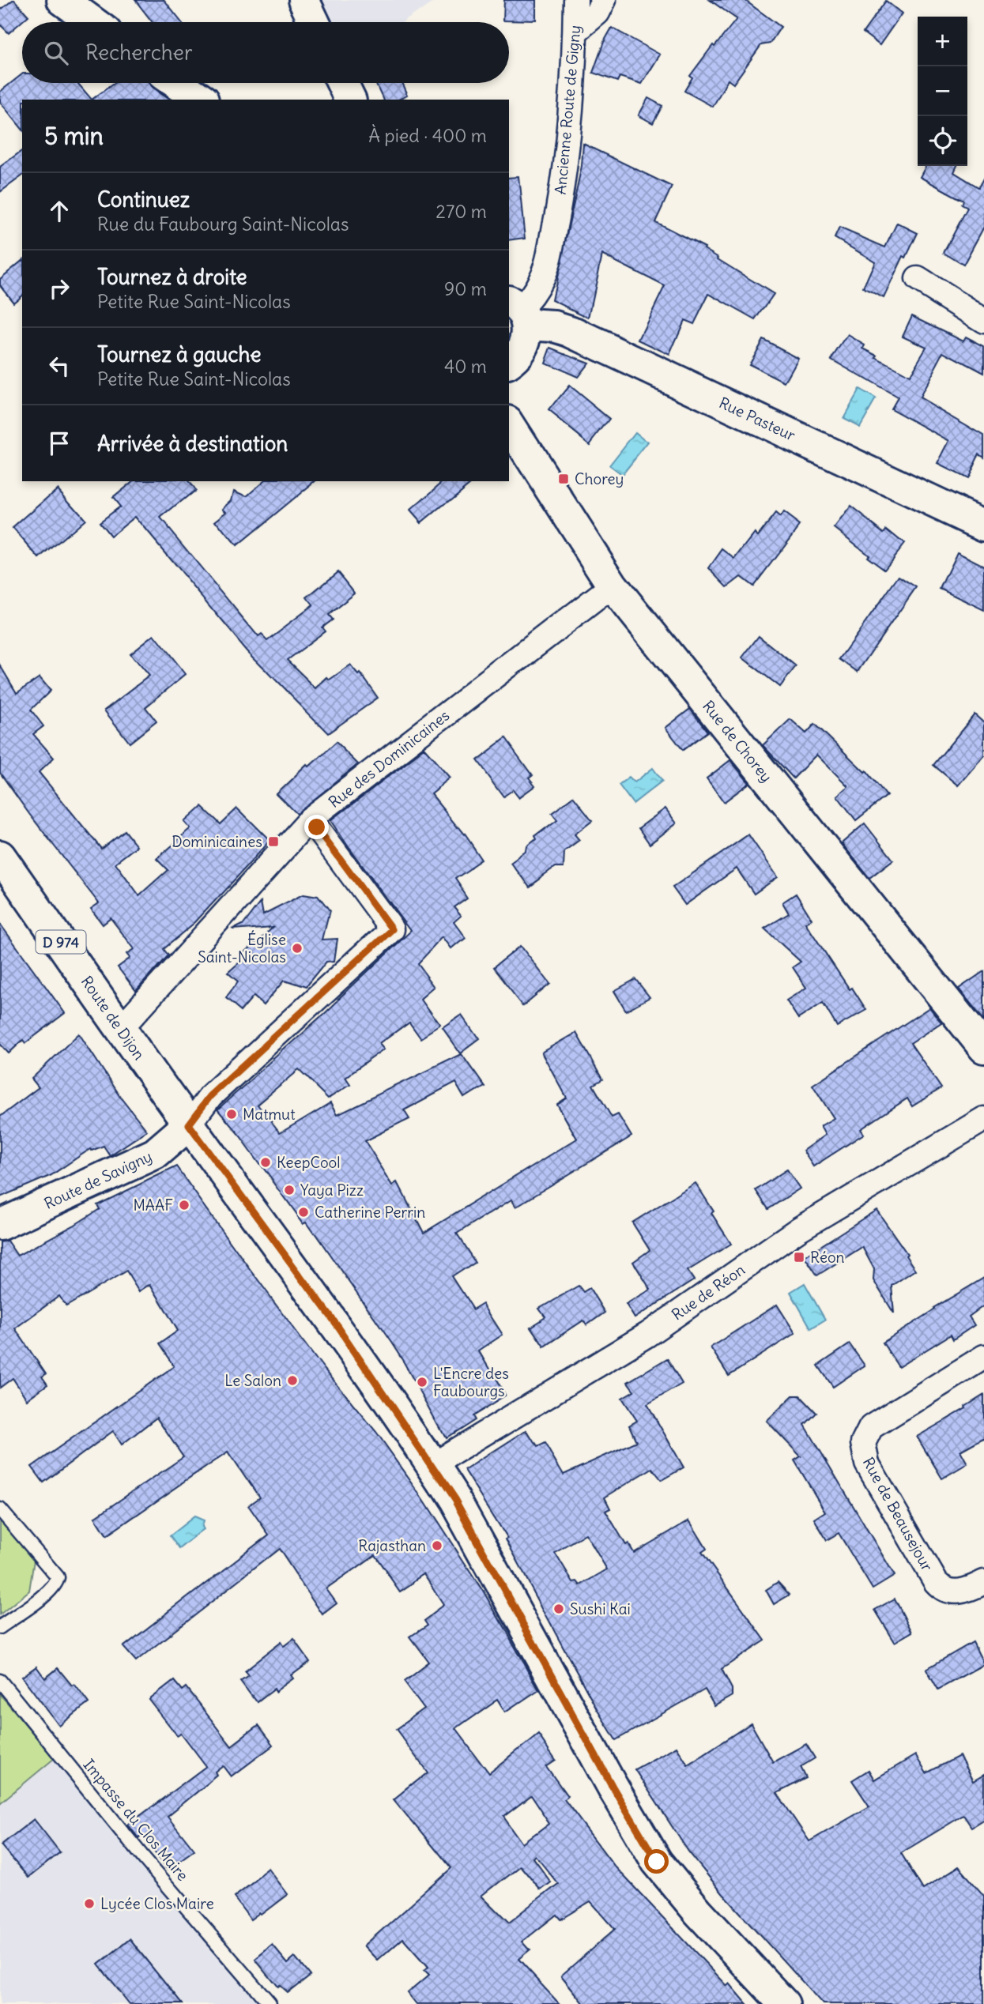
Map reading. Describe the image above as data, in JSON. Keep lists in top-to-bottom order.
{
  "streets": {
    "main road": [
      "Rue Pasteur",
      "Rue de Chorey",
      "D 974",
      "Route de Dijon",
      "Route de Savigny"
    ],
    "street": [
      "Ancienne Route de Gigny",
      "Rue des Dominicaines",
      "Rue de Réon",
      "Rue de Beausejour"
    ],
    "lane": ["Impasse du Clos Maire"]
  },
  "crossings": [
    ["Ancienne Route de Gigny", "Rue Pasteur"],
    ["Rue de Chorey", "Rue des Dominicaines"],
    ["Rue des Dominicaines", "Route de Dijon"],
    ["D 974", "Route de Dijon"],
    ["D 974", "Route de Savigny"],
    ["D 974", "Rue de Réon"],
    ["Route de Dijon", "Route de Savigny"]
  ],
  "places": {
    "transit": ["Chorey", "Dominicaines", "Réon"],
    "other": [
      "Église Saint-Nicolas",
      "Matmut",
      "KeepCool",
      "Yaya Pizz",
      "MAAF",
      "Catherine Perrin",
      "Le Salon",
      "L'Encre des Faubourgs",
      "Rajasthan",
      "Sushi Kai",
      "Lycée Clos Maire"
    ]
  },
  "page": {
    "map_buttons": ["+", "−"],
    "search": "Rechercher",
    "heading": ["5 min", "À pied · 400 m"],
    "list": [
      ["Continuez", "Rue du Faubourg Saint-Nicolas", "270 m"],
      ["Tournez à droite", "Petite Rue Saint-Nicolas", "90 m"],
      ["Tournez à gauche", "Petite Rue Saint-Nicolas", "40 m"],
      "Arrivée à destination"
    ]
  }
}
